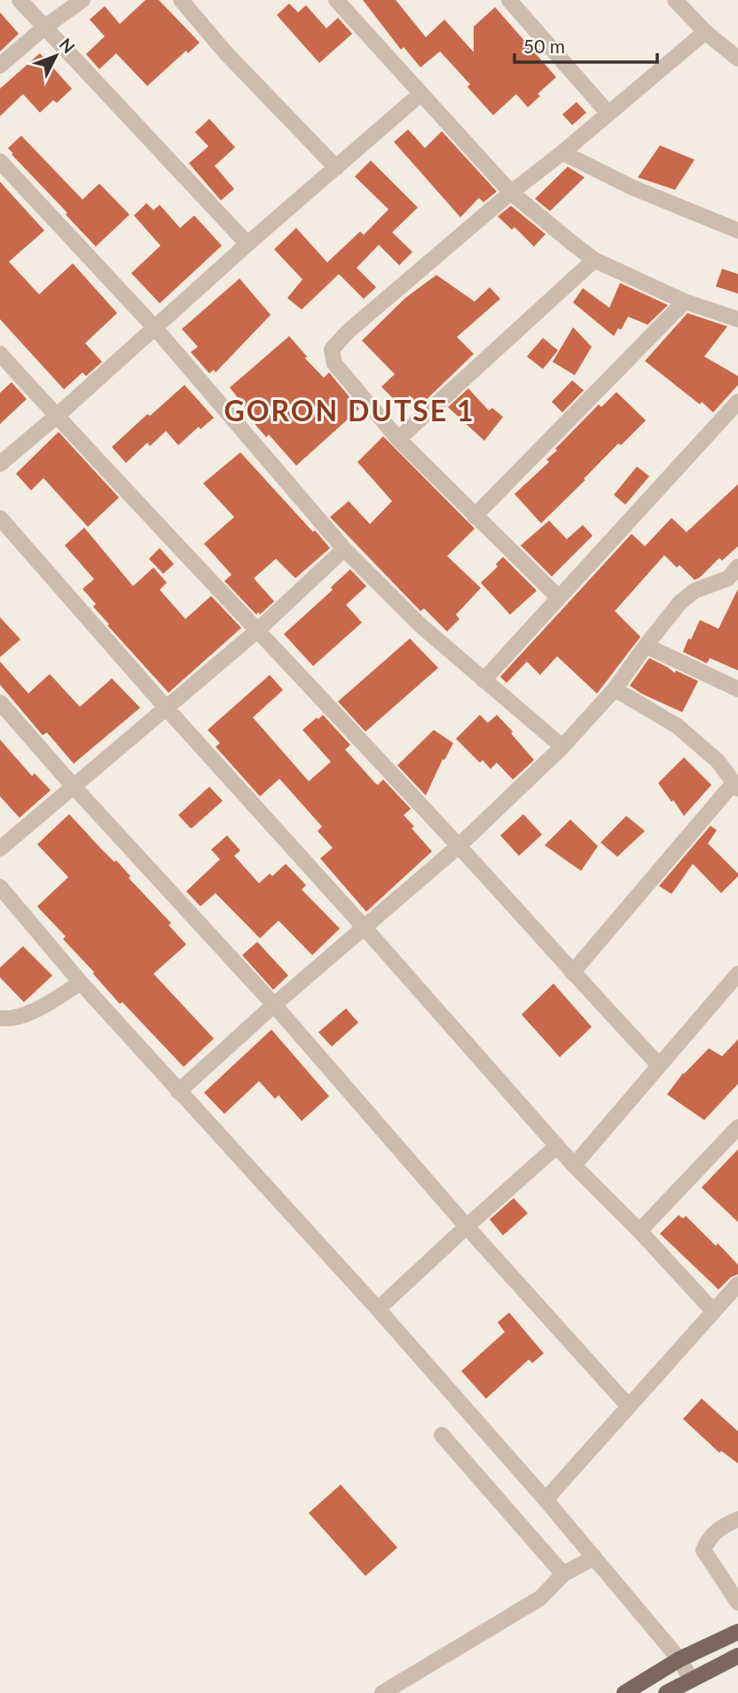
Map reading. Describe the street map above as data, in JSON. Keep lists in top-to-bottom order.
{
  "districts": ["GORON DUTSE 1"],
  "scale_bar": "50 m",
  "north": "top right"
}
